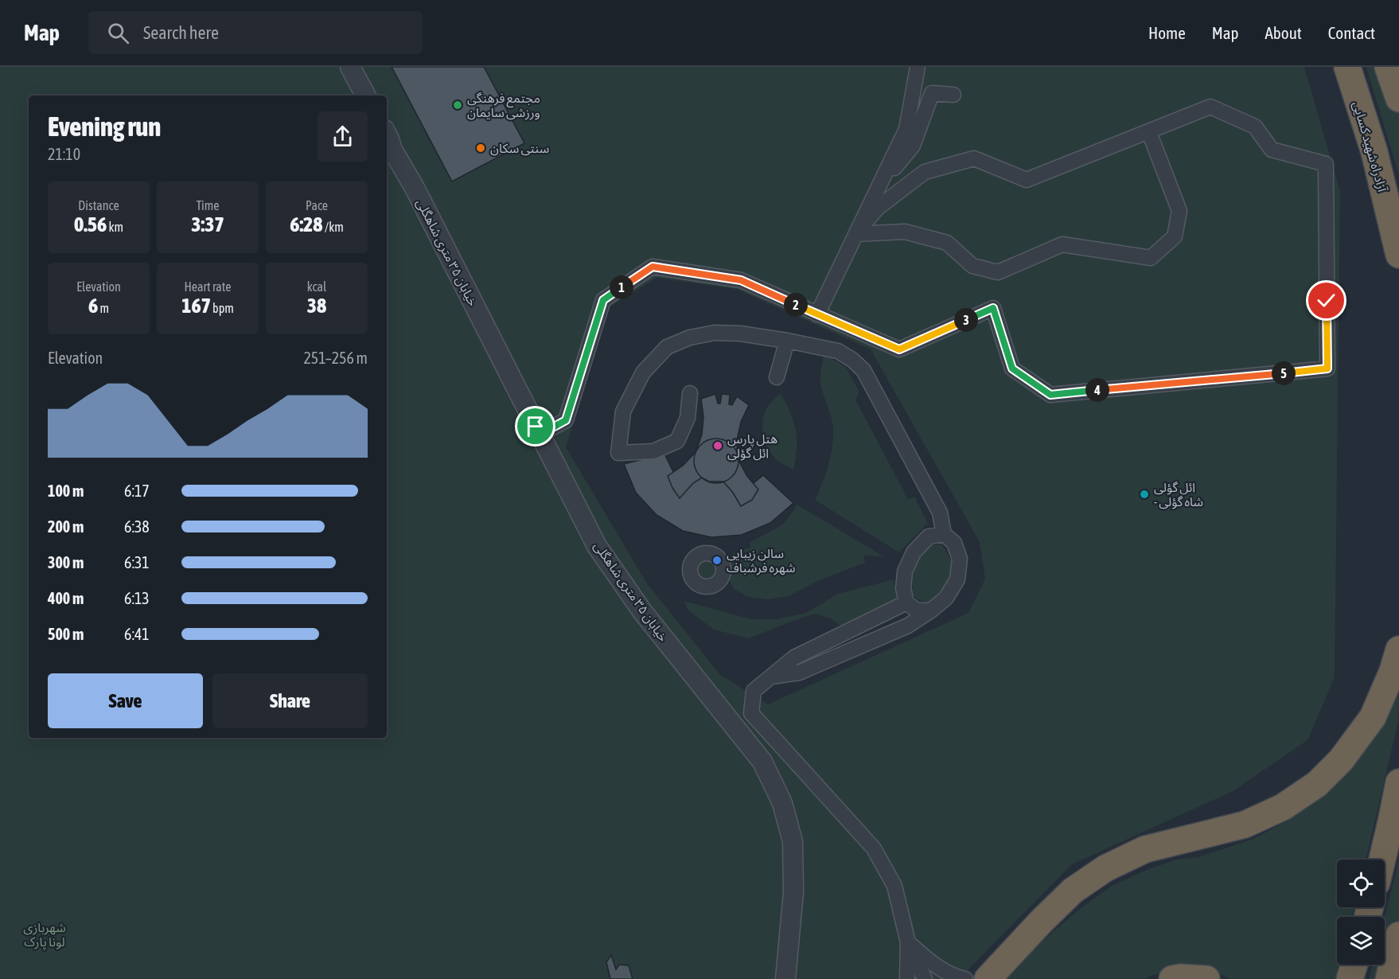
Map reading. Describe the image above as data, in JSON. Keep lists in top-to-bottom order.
{
  "streets": {
    "highway": ["آزادراه شهید کسایی"],
    "street": ["خیابان ۳۵ متری شاهگلی"]
  },
  "parks": ["شهربازی لونا پارک"],
  "places": [
    "مجتمع فرهنگی ورزشی سایمان",
    "سنتی سکان",
    "هتل پارس ائل گؤلی",
    "ائل گؤلی - شاه گؤلی",
    "سالن زیبایی شهره فرشباف"
  ],
  "page": {
    "header": "Map",
    "search": "Search here",
    "nav": [
      "Home",
      "Map",
      "About",
      "Contact"
    ],
    "heading": ["Evening run", "21:10"],
    "stats": [
      ["Distance", "0.56 km"],
      ["Time", "3:37"],
      ["Pace", "6:28 /km"],
      ["Elevation", "6 m"],
      ["Heart rate", "167 bpm"],
      ["kcal", "38"]
    ],
    "pins": [
      "1",
      "2",
      "3",
      "5",
      "4"
    ],
    "chart": ["Elevation", "251–256 m"],
    "list": [
      {
        "name": "100 m",
        "note": "6:17"
      },
      {
        "name": "200 m",
        "note": "6:38"
      },
      {
        "name": "300 m",
        "note": "6:31"
      },
      {
        "name": "400 m",
        "note": "6:13"
      },
      {
        "name": "500 m",
        "note": "6:41"
      }
    ],
    "buttons": ["Save", "Share"]
  }
}
